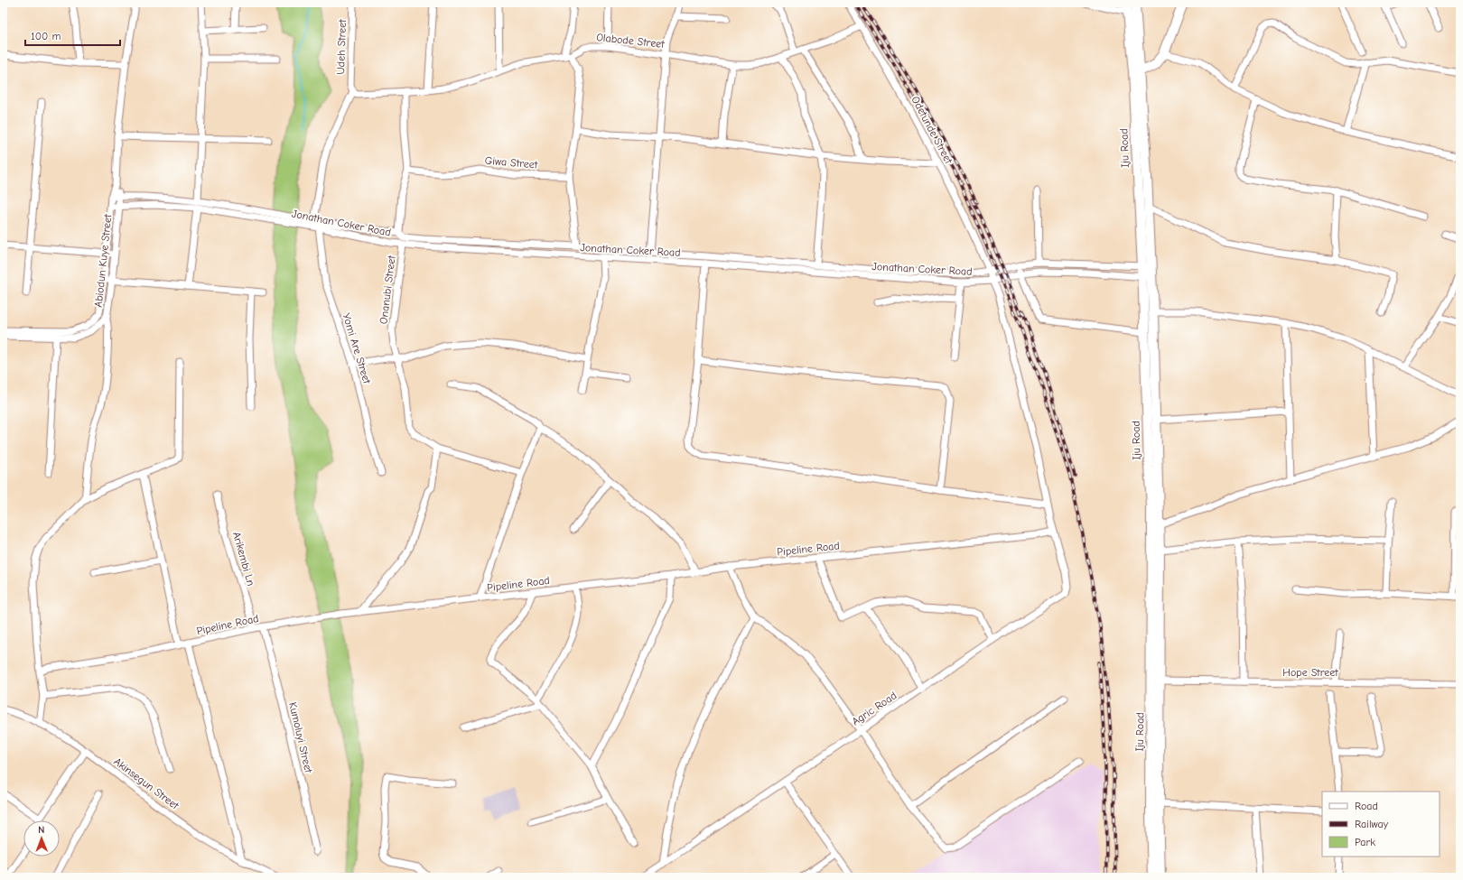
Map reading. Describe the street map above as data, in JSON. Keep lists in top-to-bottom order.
{
  "streets": {
    "main road": ["Iju Road"],
    "street": [
      "Olabode Street",
      "Udeh Street",
      "Odetunde Street",
      "Giwa Street",
      "Jonathan Coker Road",
      "Abiodun Kuye Street",
      "Onanubi Street",
      "Yomi Are Street",
      "Pipeline Road",
      "Arikembi Ln",
      "Hope Street",
      "Agric Road",
      "Kumoluyi Street",
      "Akinsegun Street"
    ]
  },
  "crossings": [
    ["Olabode Street", "Udeh Street"],
    ["Olabode Street", "Odetunde Street"],
    ["Odetunde Street", "Jonathan Coker Road"],
    ["Odetunde Street", "Pipeline Road"],
    ["Odetunde Street", "Agric Road"],
    ["Iju Road", "Jonathan Coker Road"],
    ["Iju Road", "Hope Street"],
    ["Jonathan Coker Road", "Abiodun Kuye Street"],
    ["Jonathan Coker Road", "Onanubi Street"],
    ["Jonathan Coker Road", "Yomi Are Street"],
    ["Pipeline Road", "Arikembi Ln"],
    ["Pipeline Road", "Agric Road"],
    ["Pipeline Road", "Kumoluyi Street"]
  ],
  "legend": ["Road", "Railway", "Park"],
  "scale_bar": "100 m",
  "north": "top"
}
